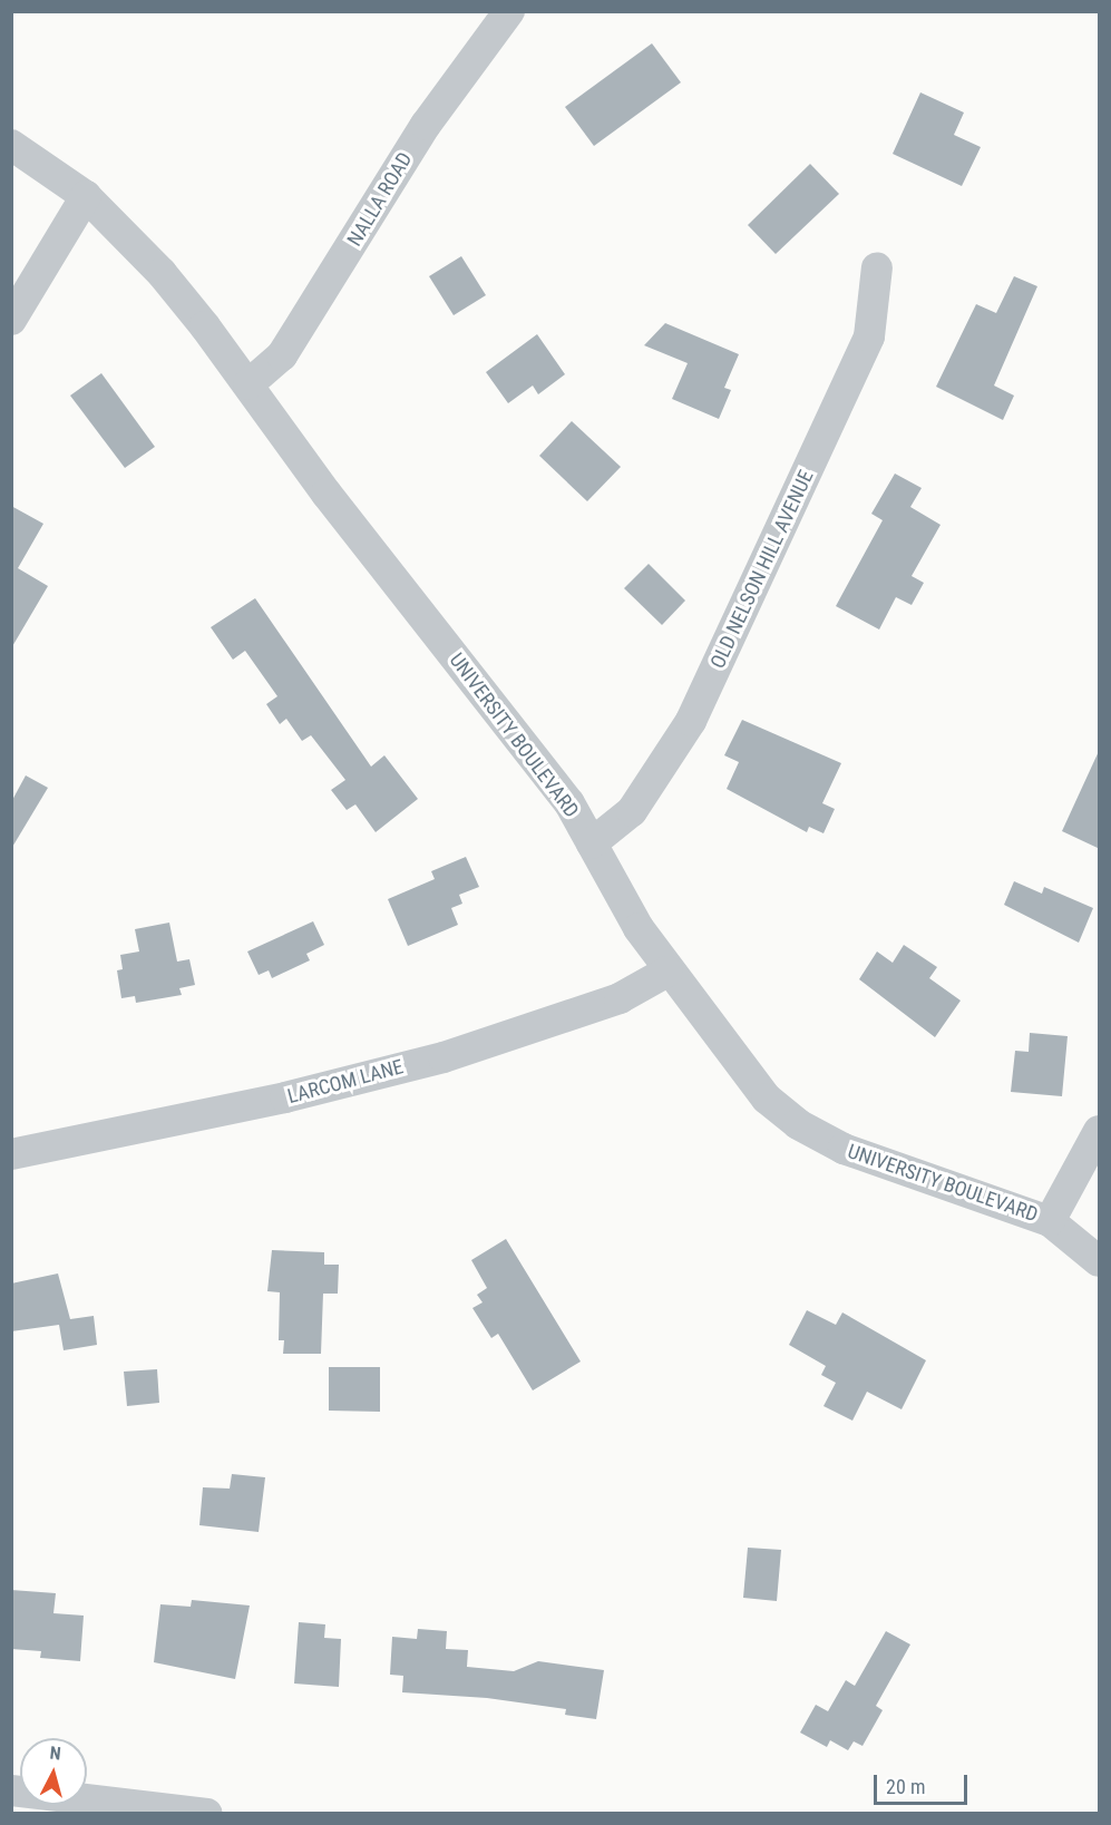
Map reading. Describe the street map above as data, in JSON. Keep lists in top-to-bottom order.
{
  "streets": {
    "street": [
      "NALLA ROAD",
      "OLD NELSON HILL AVENUE",
      "UNIVERSITY BOULEVARD",
      "LARCOM LANE"
    ]
  },
  "crossings": [
    ["NALLA ROAD", "UNIVERSITY BOULEVARD"],
    ["OLD NELSON HILL AVENUE", "UNIVERSITY BOULEVARD"],
    ["UNIVERSITY BOULEVARD", "LARCOM LANE"]
  ],
  "scale_bar": "20 m",
  "north": "top"
}
